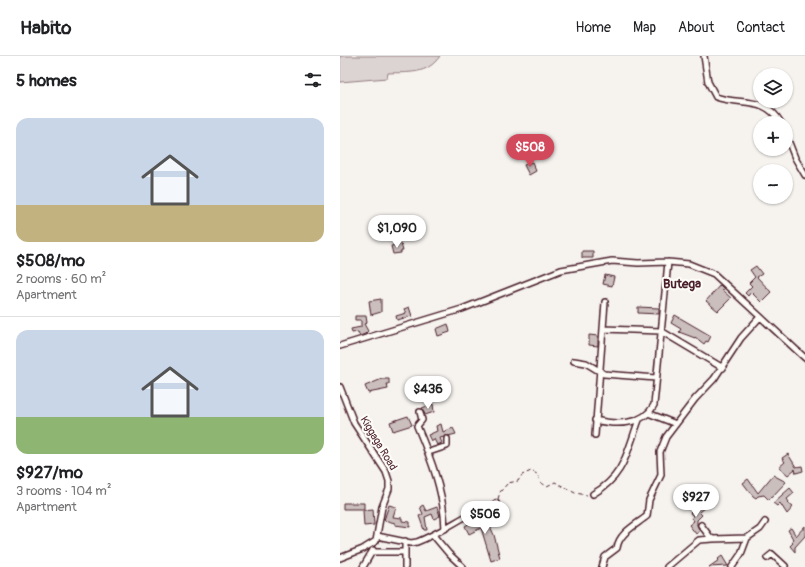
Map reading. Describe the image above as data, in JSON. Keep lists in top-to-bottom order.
{
  "streets": {
    "street": ["Kiggaga Road"]
  },
  "districts": ["Butega"],
  "page": {
    "header": "Habito",
    "nav": [
      "Home",
      "Map",
      "About",
      "Contact"
    ],
    "heading": "5 homes",
    "map_buttons": ["+", "−"],
    "list": [
      {
        "name": "$508/mo",
        "note": "2 rooms · 60 m² · Apartment"
      },
      {
        "name": "$927/mo",
        "note": "3 rooms · 104 m² · Apartment"
      }
    ],
    "price": [
      "$508",
      "$1,090",
      "$436",
      "$927",
      "$506"
    ]
  }
}
